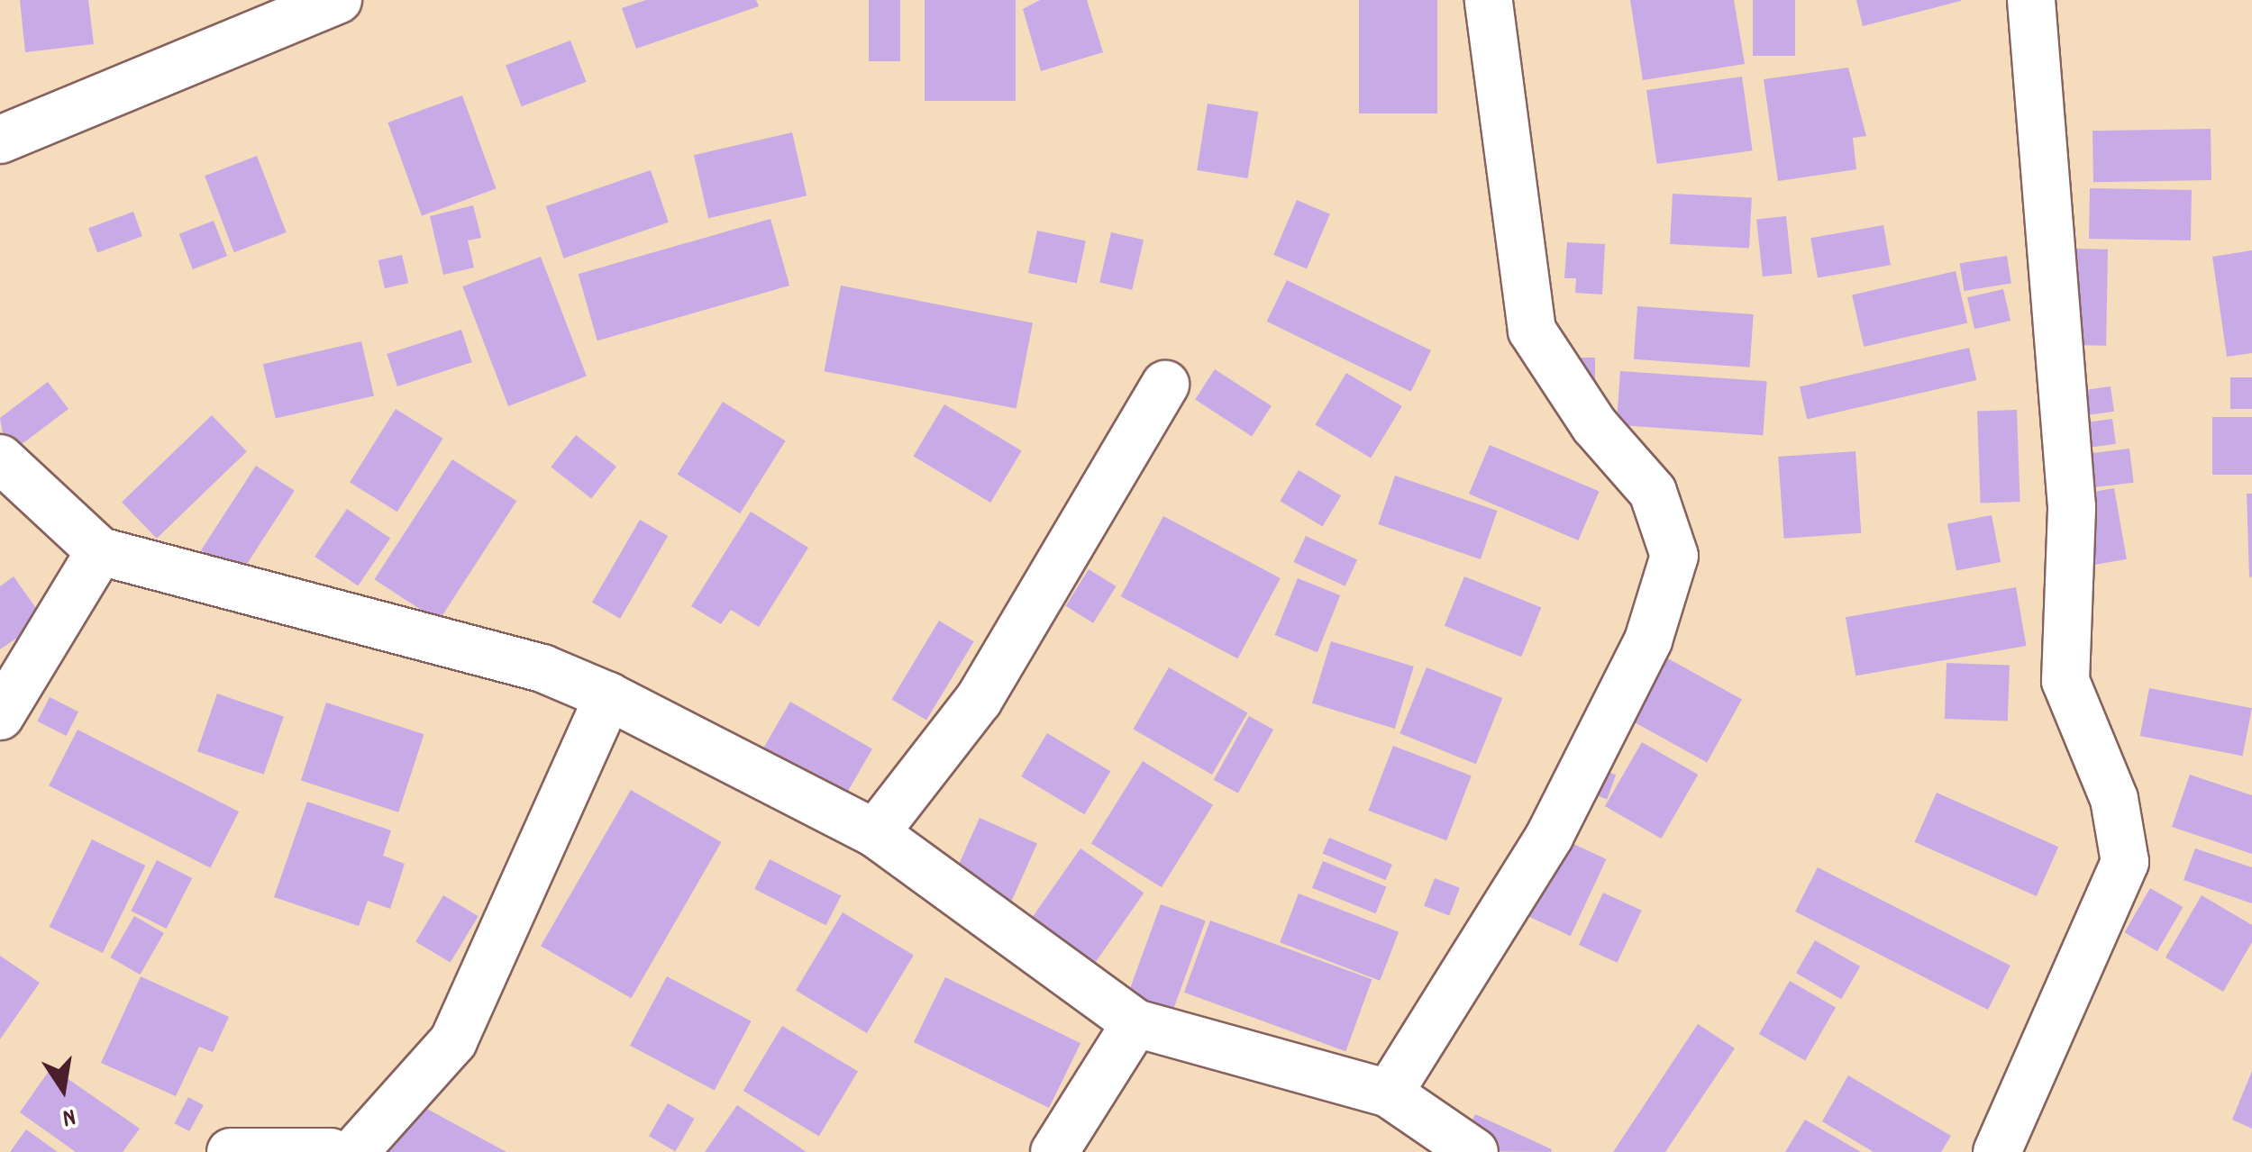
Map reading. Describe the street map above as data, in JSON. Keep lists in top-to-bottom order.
{
  "north": "bottom"
}
